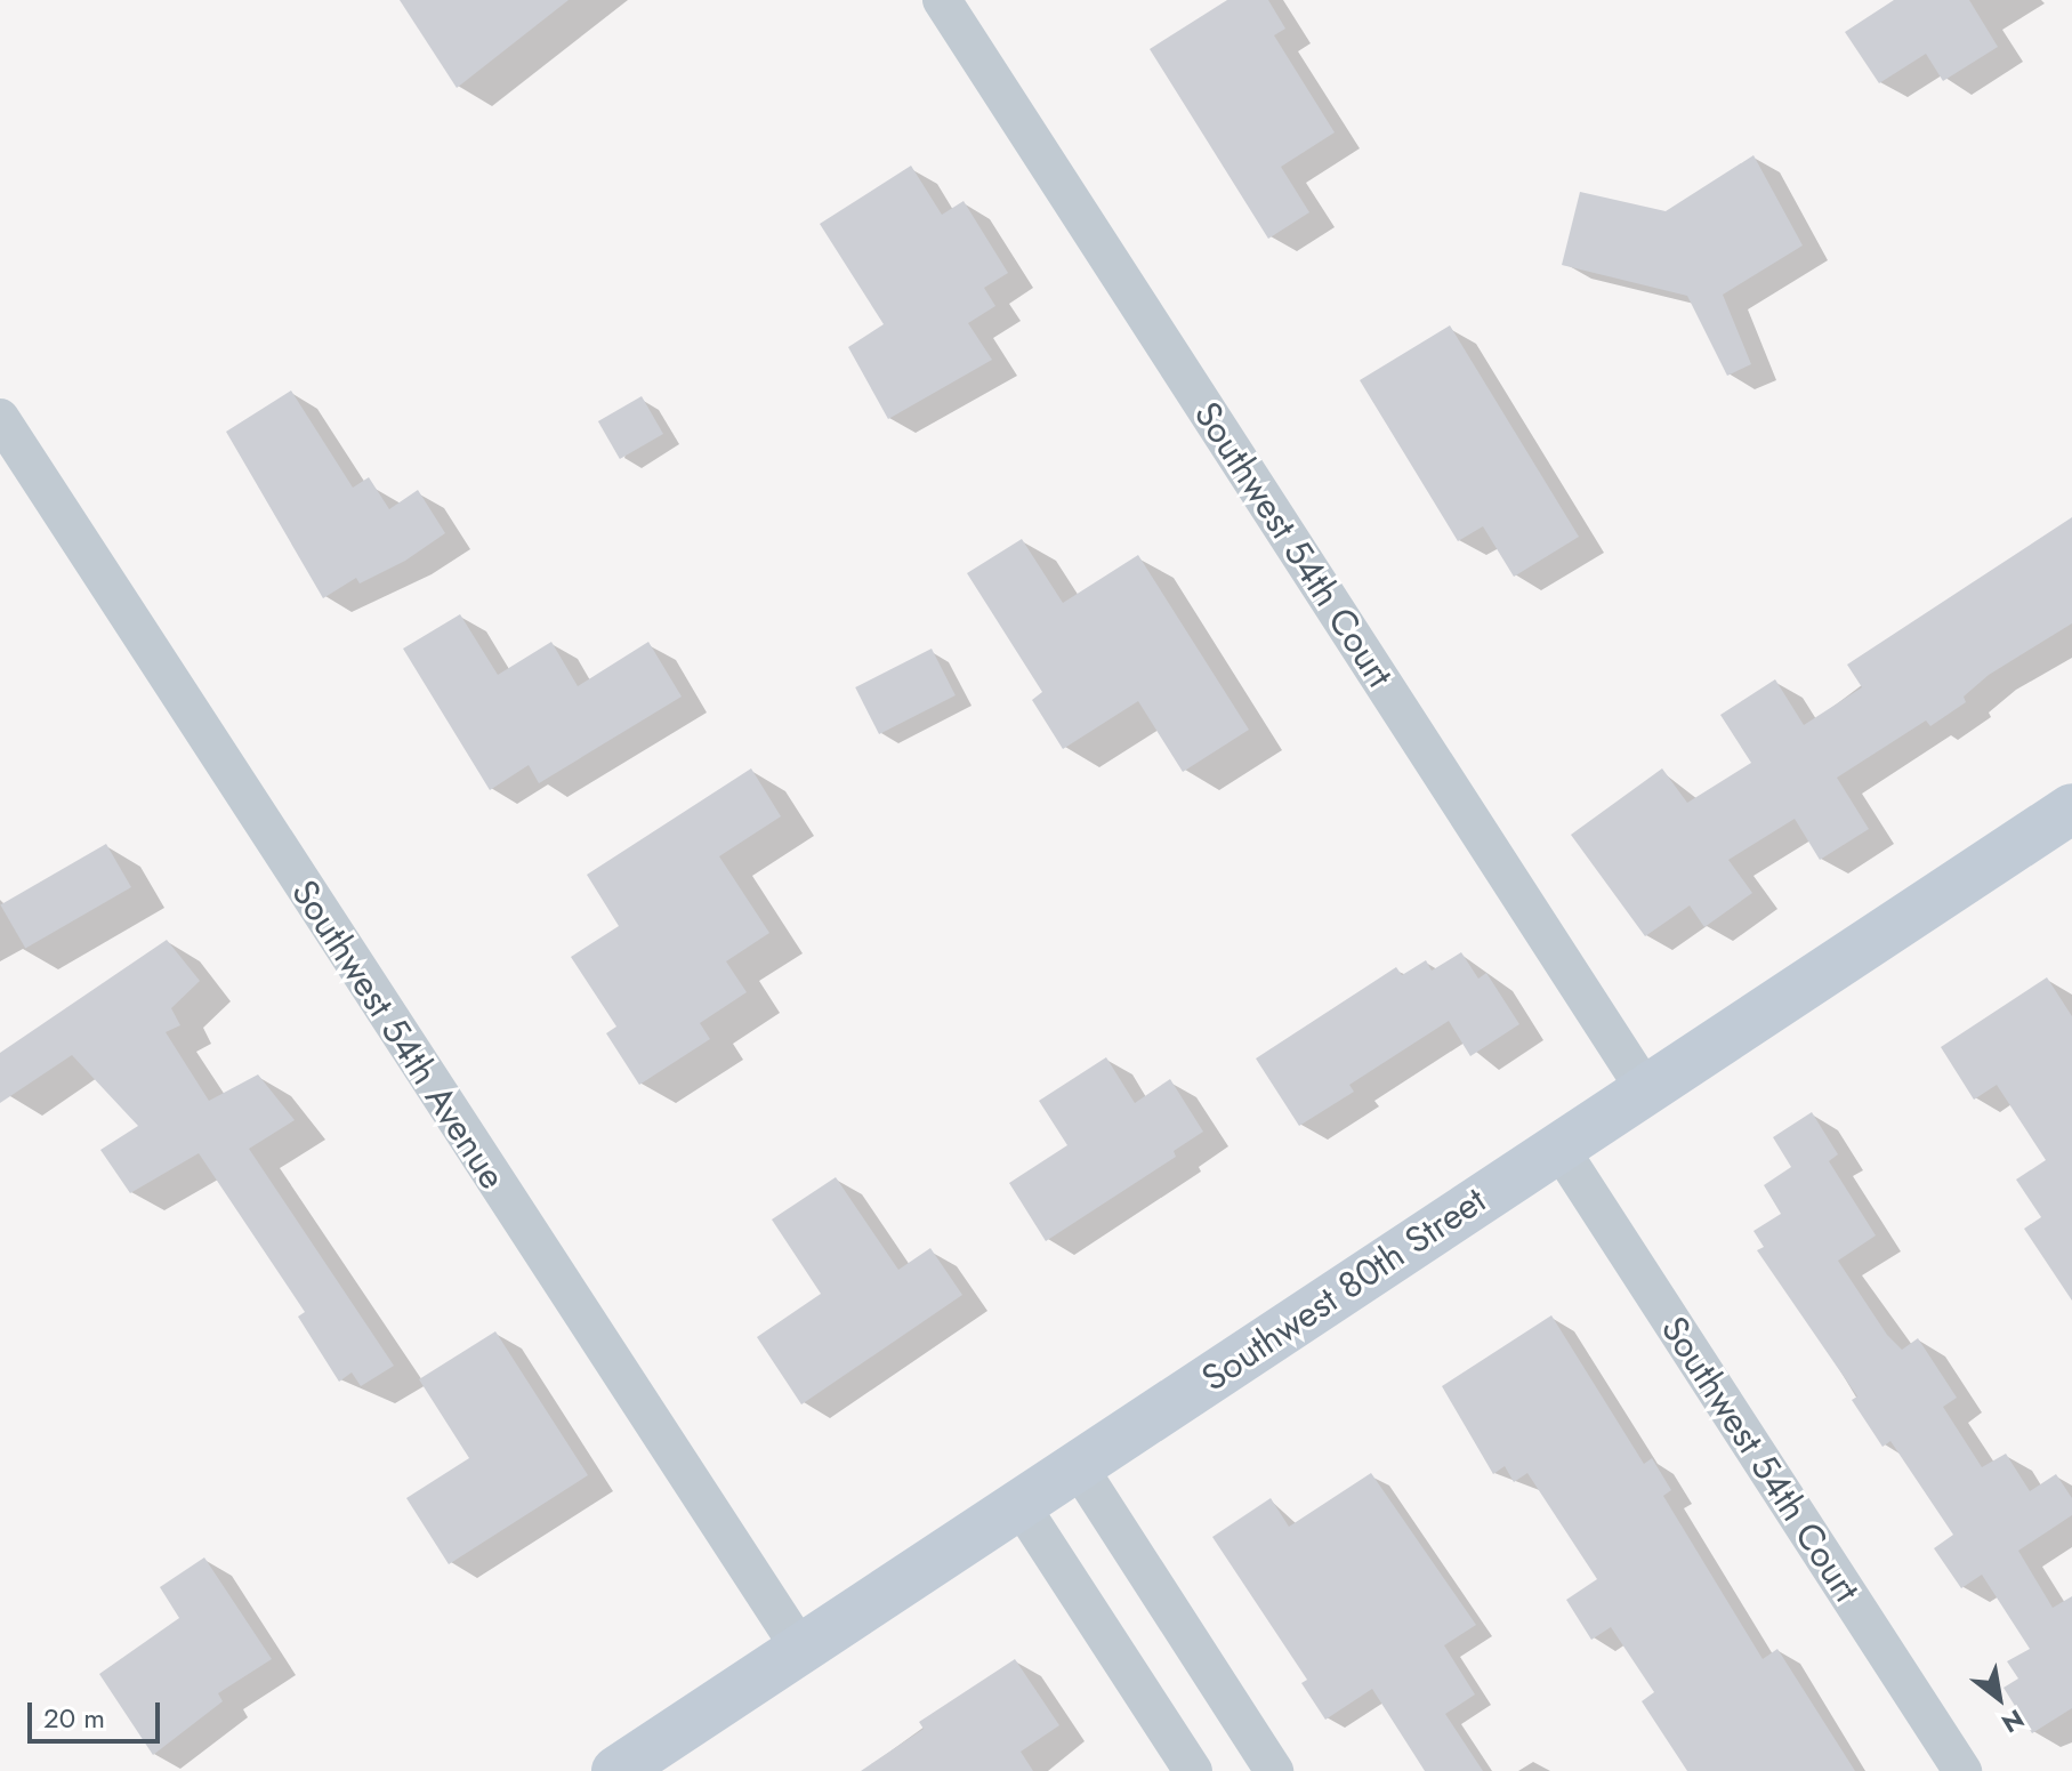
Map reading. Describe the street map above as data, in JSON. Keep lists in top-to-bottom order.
{
  "streets": {
    "street": ["Southwest 54th Court", "Southwest 54th Avenue", "Southwest 80th Street"]
  },
  "crossings": [
    ["Southwest 54th Court", "Southwest 80th Street"],
    ["Southwest 54th Avenue", "Southwest 80th Street"]
  ],
  "scale_bar": "20 m",
  "north": "bottom right"
}
